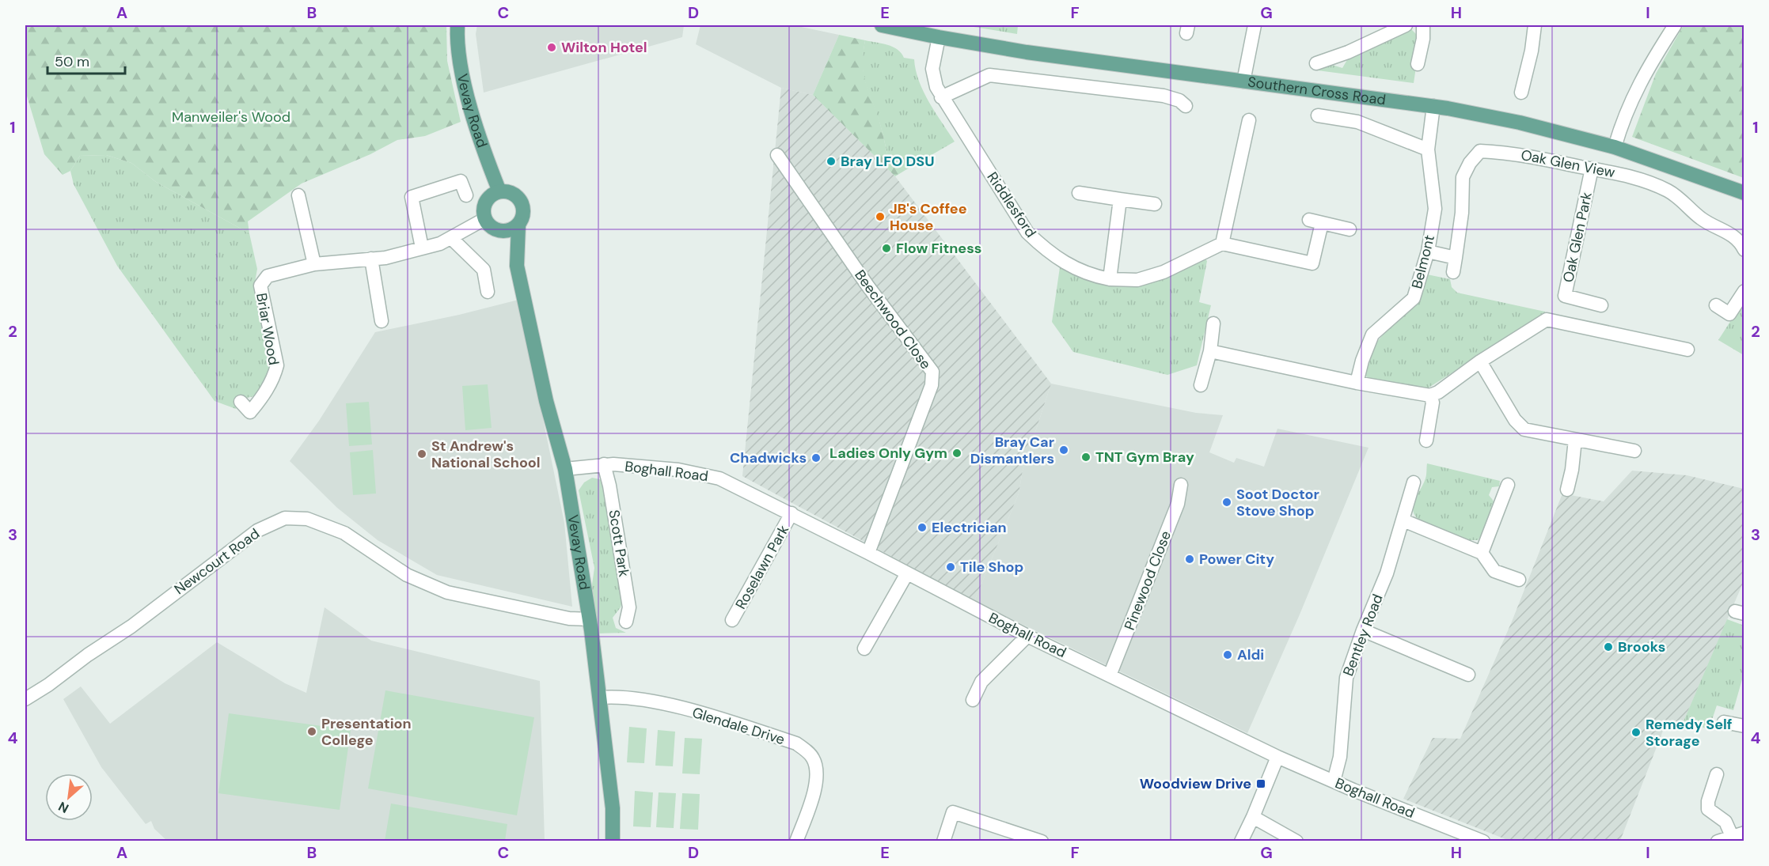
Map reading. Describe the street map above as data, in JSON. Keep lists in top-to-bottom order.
{
  "streets": {
    "main road": ["Southern Cross Road", "Vevay Road"],
    "street": [
      "Oak Glen View",
      "Riddlesford",
      "Oak Glen Park",
      "Belmont",
      "Beechwood Close",
      "Briar Wood",
      "Boghall Road",
      "Scott Park",
      "Newcourt Road",
      "Roselawn Park",
      "Pinewood Close",
      "Bentley Road",
      "Glendale Drive"
    ]
  },
  "crossings": [
    ["Southern Cross Road", "Riddlesford"],
    ["Southern Cross Road", "Belmont"],
    ["Vevay Road", "Briar Wood"],
    ["Vevay Road", "Boghall Road"],
    ["Vevay Road", "Newcourt Road"],
    ["Vevay Road", "Glendale Drive"],
    ["Oak Glen View", "Oak Glen Park"],
    ["Beechwood Close", "Boghall Road"],
    ["Boghall Road", "Scott Park"],
    ["Boghall Road", "Roselawn Park"],
    ["Boghall Road", "Pinewood Close"],
    ["Boghall Road", "Bentley Road"]
  ],
  "parks": ["Manweiler's Wood"],
  "places": {
    "other": [
      "Wilton Hotel",
      "Bray LFO DSU",
      "JB's Coffee House",
      "Flow Fitness",
      "Bray Car Dismantlers",
      "Ladies Only Gym",
      "St Andrew's National School",
      "TNT Gym Bray",
      "Chadwicks",
      "Soot Doctor Stove Shop",
      "Electrician",
      "Power City",
      "Tile Shop",
      "Brooks",
      "Aldi",
      "Presentation College",
      "Remedy Self Storage"
    ],
    "transit": ["Woodview Drive"]
  },
  "scale_bar": "50 m",
  "north": "bottom left",
  "grid": {
    "columns": [
      "A",
      "B",
      "C",
      "D",
      "E",
      "F",
      "G",
      "H",
      "I"
    ],
    "rows": [
      "1",
      "2",
      "3",
      "4"
    ]
  }
}
